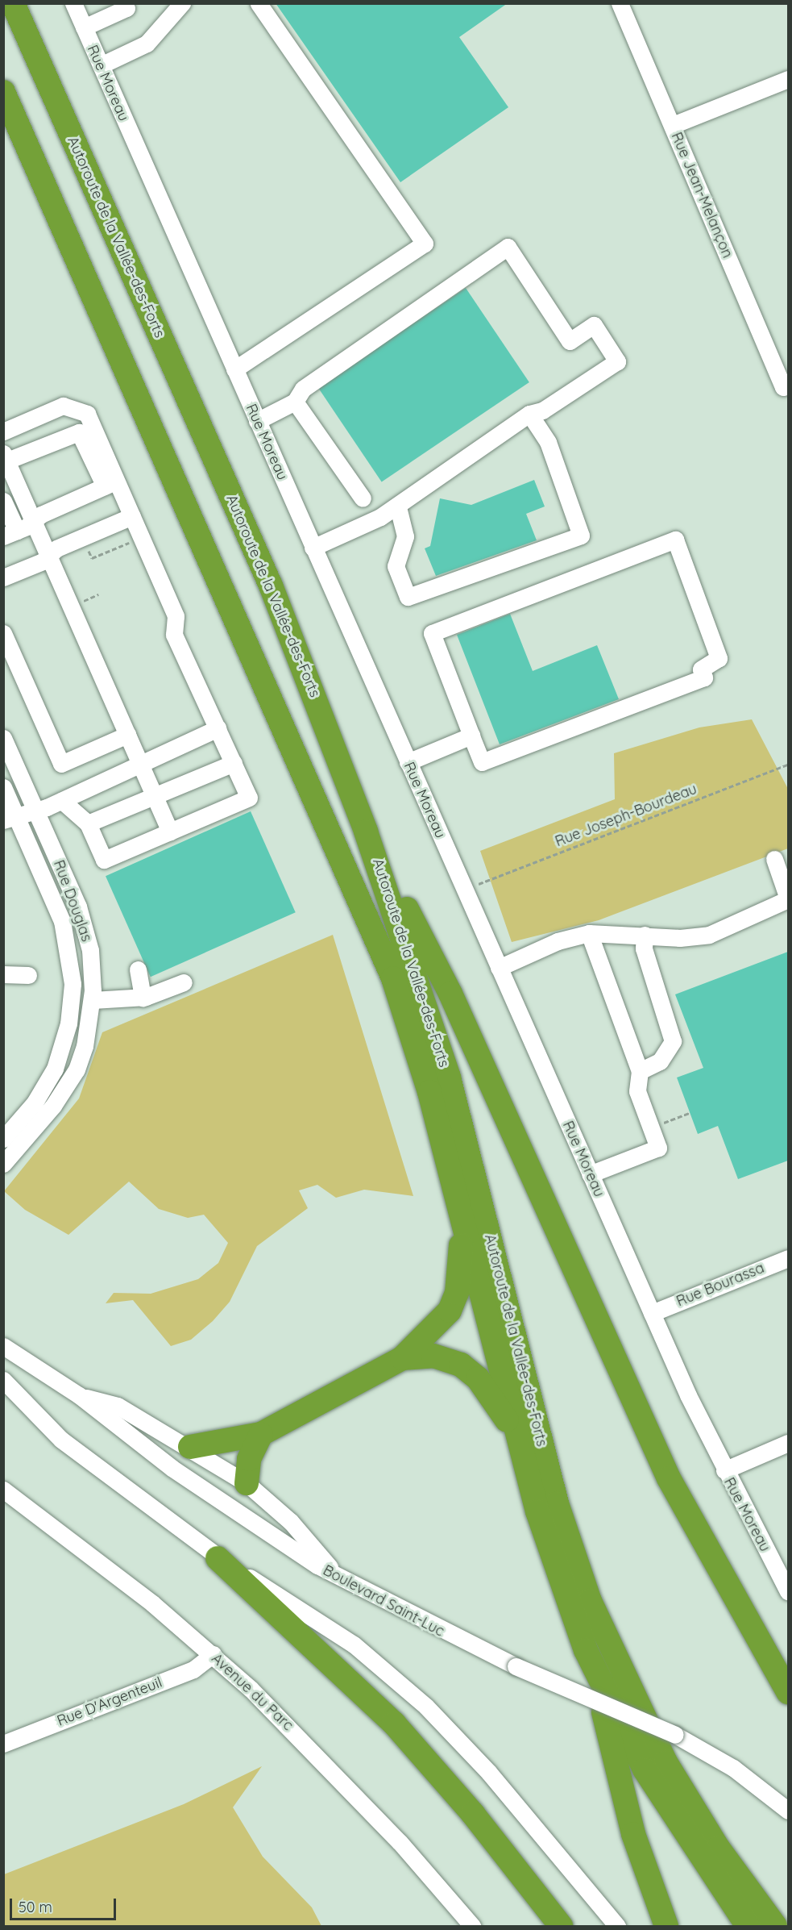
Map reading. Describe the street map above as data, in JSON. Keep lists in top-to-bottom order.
{
  "streets": {
    "highway": ["Autoroute de la Vallée-des-Forts"],
    "street": [
      "Rue Moreau",
      "Rue Jean-Melançon",
      "Rue Douglas",
      "Rue Bourassa",
      "Boulevard Saint-Luc",
      "Avenue du Parc",
      "Rue D'Argenteuil"
    ],
    "path": ["Rue Joseph-Bourdeau"]
  },
  "crossings": [
    ["Rue Moreau", "Rue Bourassa"],
    ["Avenue du Parc", "Rue D'Argenteuil"]
  ],
  "scale_bar": "50 m"
}
